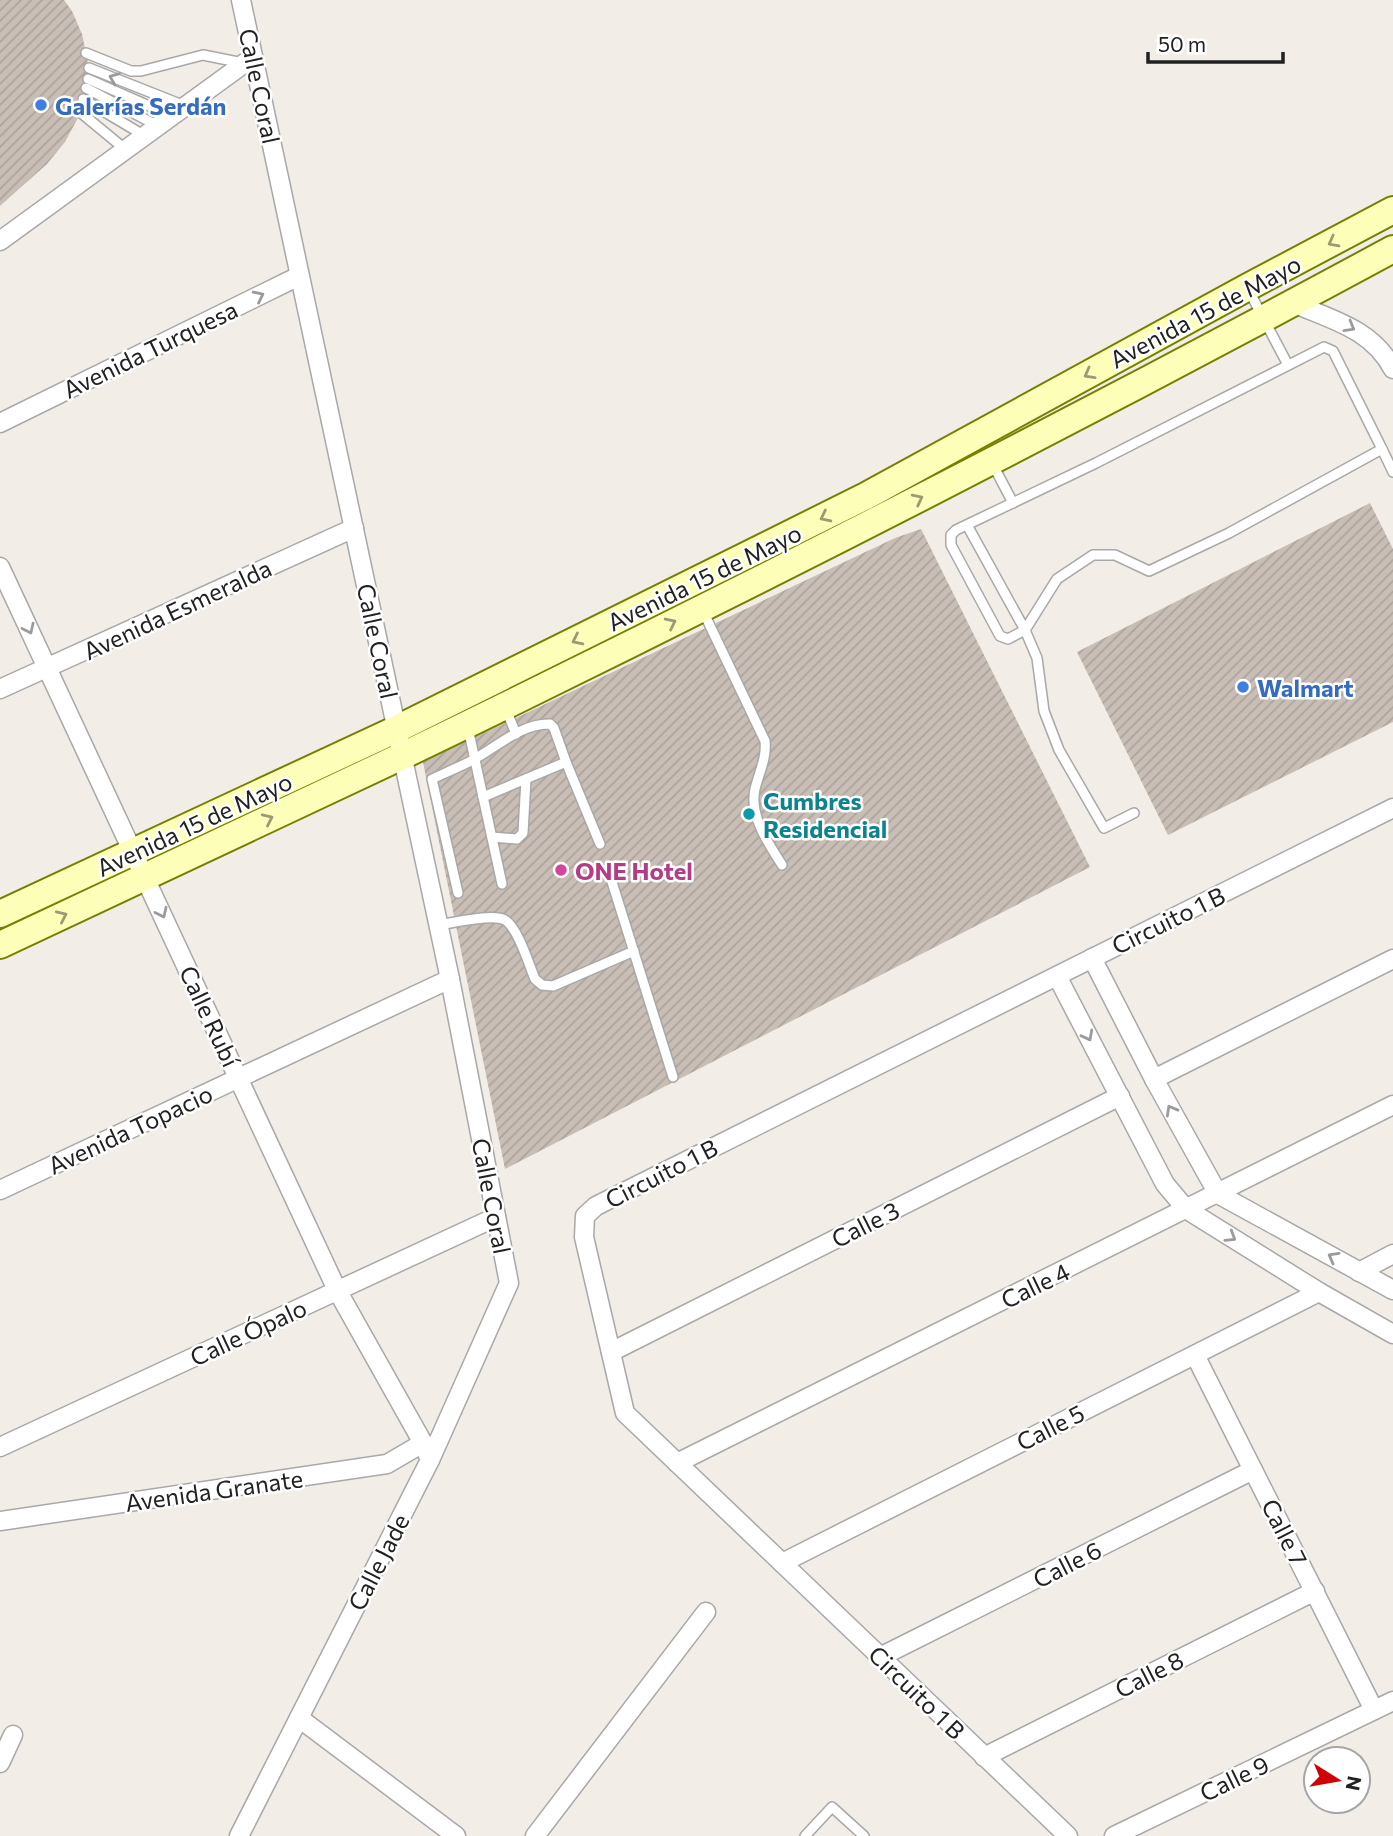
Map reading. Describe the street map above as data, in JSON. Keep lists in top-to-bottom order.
{
  "streets": {
    "main road": ["Avenida 15 de Mayo"],
    "street": [
      "Calle Coral",
      "Avenida Turquesa",
      "Avenida Esmeralda",
      "Circuito 1 B",
      "Calle Rubí",
      "Avenida Topacio",
      "Calle 3",
      "Calle 4",
      "Calle Ópalo",
      "Calle 5",
      "Avenida Granate",
      "Calle 7",
      "Calle Jade",
      "Calle 6",
      "Calle 8",
      "Calle 9"
    ]
  },
  "crossings": [
    ["Calle Coral", "Avenida 15 de Mayo"],
    ["Calle Coral", "Avenida Turquesa"],
    ["Calle Coral", "Avenida Esmeralda"],
    ["Calle Coral", "Avenida Topacio"],
    ["Calle Coral", "Calle Ópalo"],
    ["Calle Coral", "Calle Jade"],
    ["Avenida 15 de Mayo", "Calle Rubí"],
    ["Avenida Esmeralda", "Calle Rubí"],
    ["Circuito 1 B", "Calle 3"],
    ["Circuito 1 B", "Calle 4"],
    ["Circuito 1 B", "Calle 5"],
    ["Circuito 1 B", "Calle 6"],
    ["Circuito 1 B", "Calle 8"],
    ["Calle Rubí", "Avenida Topacio"],
    ["Calle Rubí", "Calle Ópalo"],
    ["Calle Rubí", "Avenida Granate"],
    ["Calle Rubí", "Calle Jade"],
    ["Calle 5", "Calle 7"],
    ["Calle 7", "Calle 6"],
    ["Calle 7", "Calle 8"],
    ["Calle 7", "Calle 9"]
  ],
  "one_way": ["Avenida Turquesa"],
  "places": [
    "Galerías Serdán",
    "Walmart",
    "Cumbres Residencial",
    "ONE Hotel"
  ],
  "scale_bar": "50 m",
  "north": "right"
}
